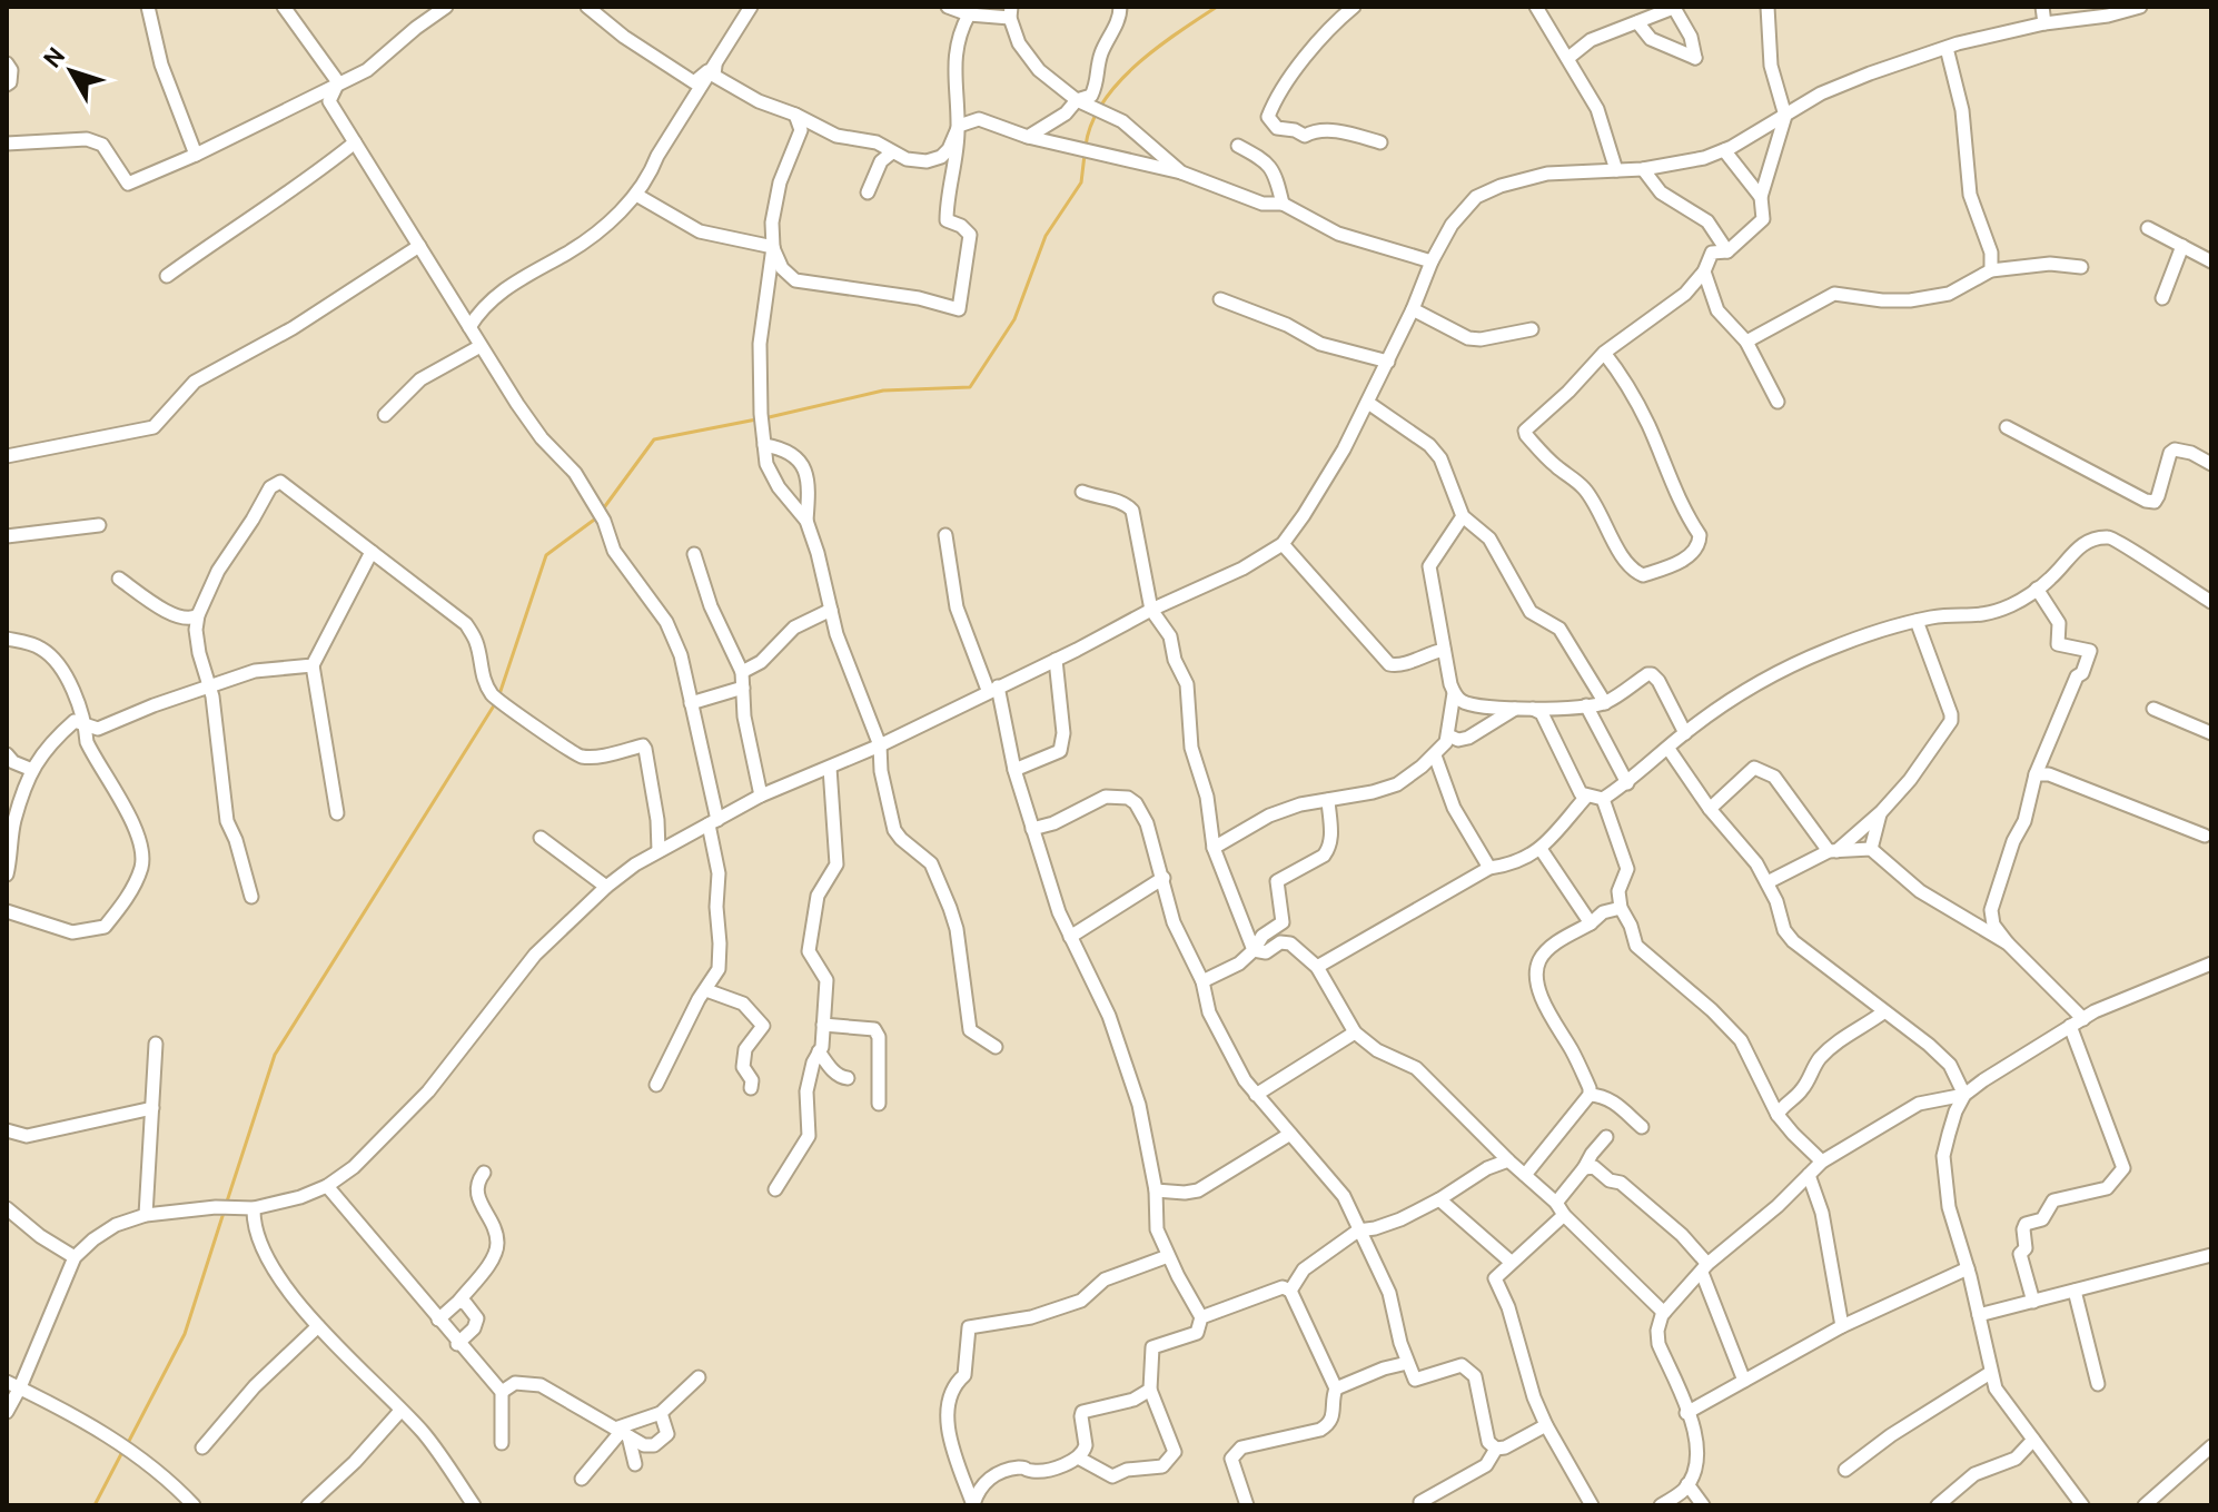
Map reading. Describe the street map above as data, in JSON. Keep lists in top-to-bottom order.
{
  "north": "top left"
}
